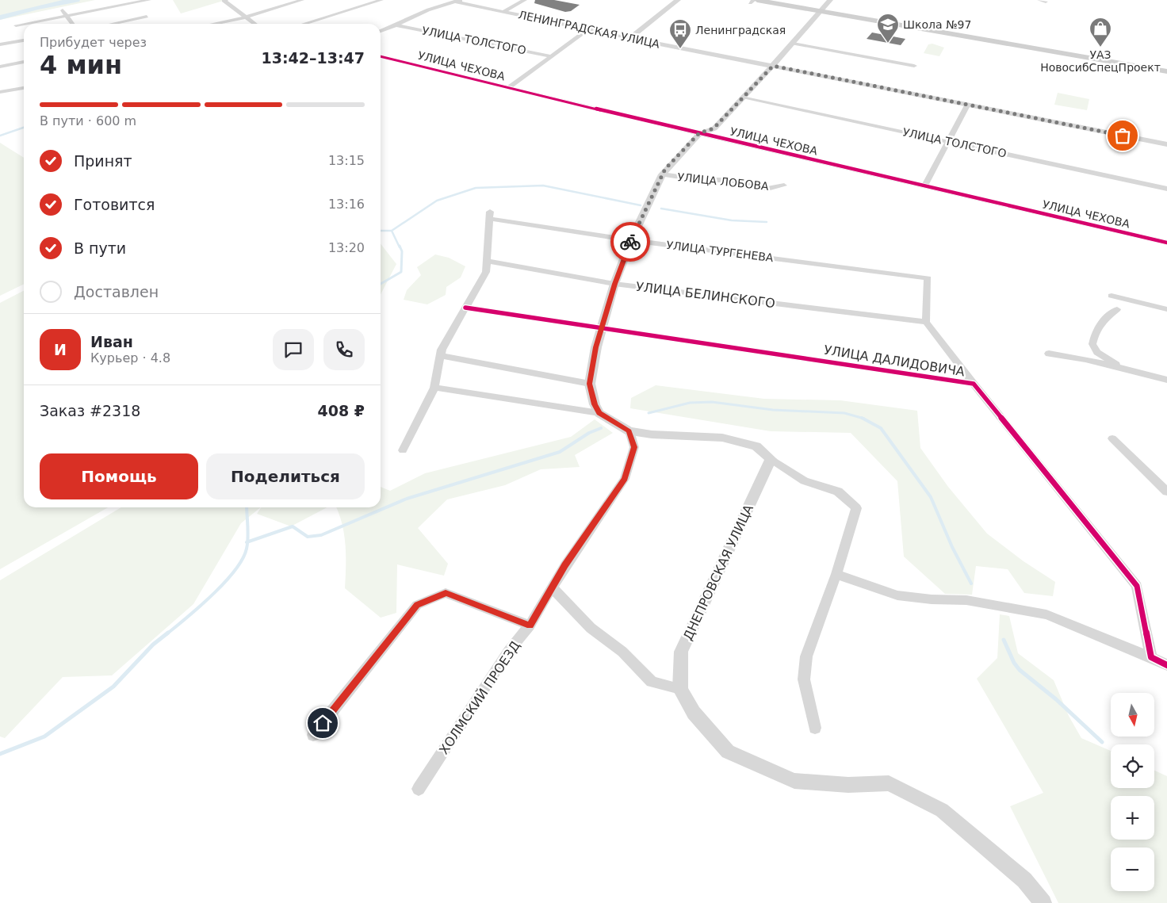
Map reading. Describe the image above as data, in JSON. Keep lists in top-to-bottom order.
{
  "streets": {
    "street": [
      "ЛЕНИНГРАДСКАЯ УЛИЦА",
      "УЛИЦА ТОЛСТОГО",
      "УЛИЦА ЧЕХОВА",
      "УЛИЦА ЛОБОВА",
      "УЛИЦА ТУРГЕНЕВА",
      "УЛИЦА БЕЛИНСКОГО",
      "УЛИЦА ДАЛИДОВИЧА",
      "ДНЕПРОВСКАЯ УЛИЦА",
      "ХОЛМСКИЙ ПРОЕЗД"
    ]
  },
  "crossings": [
    ["ЛЕНИНГРАДСКАЯ УЛИЦА", "УЛИЦА ЛОБОВА"],
    ["УЛИЦА ТОЛСТОГО", "УЛИЦА ЛОБОВА"],
    ["УЛИЦА ЧЕХОВА", "УЛИЦА ЛОБОВА"],
    ["УЛИЦА ЛОБОВА", "УЛИЦА ТУРГЕНЕВА"],
    ["УЛИЦА ЛОБОВА", "УЛИЦА БЕЛИНСКОГО"],
    ["УЛИЦА ЛОБОВА", "УЛИЦА ДАЛИДОВИЧА"],
    ["УЛИЦА ТУРГЕНЕВА", "УЛИЦА БЕЛИНСКОГО"]
  ],
  "places": {
    "school or university": ["Школа №97"],
    "shop": ["УАЗ НовосибСпецПроект"],
    "bus stop": ["Ленинградская"]
  },
  "north": "bottom",
  "page": {
    "heading": ["4 мин", "Прибудет через", "13:42–13:47"],
    "panel": [
      "Иван",
      "Курьер · 4.8",
      "Заказ #2318",
      "408 ₽"
    ],
    "bar": "В пути · 600 m",
    "list": [
      ["Принят", "13:15"],
      ["Готовится", "13:16"],
      ["В пути", "13:20"],
      "Доставлен"
    ],
    "round": "И",
    "buttons": ["Помощь", "Поделиться"],
    "map_buttons": ["+", "−"]
  }
}
